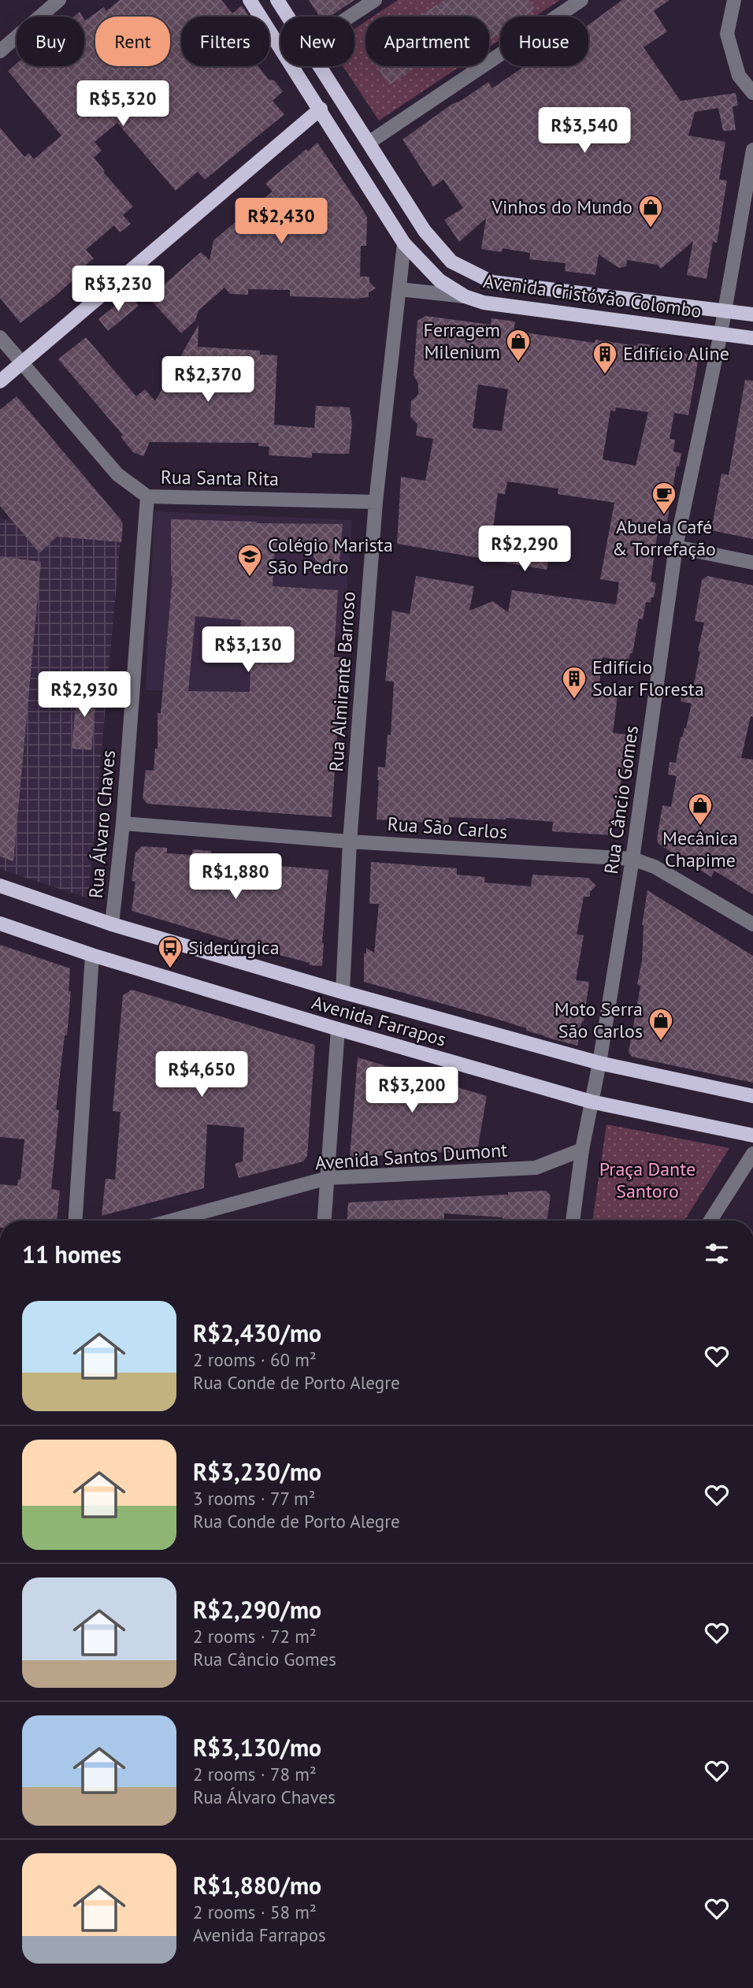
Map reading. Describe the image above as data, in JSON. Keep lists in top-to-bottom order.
{
  "streets": {
    "main road": ["Avenida Cristóvão Colombo", "Avenida Farrapos"],
    "street": [
      "Rua Santa Rita",
      "Rua Almirante Barroso",
      "Rua Câncio Gomes",
      "Rua Álvaro Chaves",
      "Rua São Carlos",
      "Avenida Santos Dumont"
    ]
  },
  "crossings": [
    ["Avenida Cristóvão Colombo", "Rua Almirante Barroso"],
    ["Avenida Cristóvão Colombo", "Rua Câncio Gomes"],
    ["Rua Santa Rita", "Rua Almirante Barroso"],
    ["Rua Santa Rita", "Rua Álvaro Chaves"],
    ["Rua Almirante Barroso", "Rua São Carlos"],
    ["Rua Almirante Barroso", "Avenida Farrapos"],
    ["Rua Câncio Gomes", "Rua São Carlos"],
    ["Rua Câncio Gomes", "Avenida Farrapos"],
    ["Rua Câncio Gomes", "Avenida Santos Dumont"],
    ["Rua Álvaro Chaves", "Rua São Carlos"],
    ["Rua Álvaro Chaves", "Avenida Farrapos"]
  ],
  "parks": ["Praça Dante Santoro"],
  "places": {
    "shop": [
      "Vinhos do Mundo",
      "Ferragem Milenium",
      "Mecânica Chapime",
      "Moto Serra São Carlos"
    ],
    "building": ["Edifício Aline", "Edifício Solar Floresta"],
    "cafe": ["Abuela Café & Torrefação"],
    "school or university": ["Colégio Marista São Pedro"],
    "bus stop": ["Siderúrgica"]
  },
  "page": {
    "chip": [
      "Buy",
      "Rent",
      "Filters",
      "New",
      "Apartment",
      "House"
    ],
    "price": [
      "R$5,320",
      "R$3,540",
      "R$2,430",
      "R$3,230",
      "R$2,370",
      "R$2,290",
      "R$3,130",
      "R$2,930",
      "R$1,880",
      "R$4,650",
      "R$3,200"
    ],
    "heading": "11 homes",
    "list": [
      {
        "name": "R$2,430/mo",
        "note": "2 rooms · 60 m² · Rua Conde de Porto Alegre"
      },
      {
        "name": "R$3,230/mo",
        "note": "3 rooms · 77 m² · Rua Conde de Porto Alegre"
      },
      {
        "name": "R$2,290/mo",
        "note": "2 rooms · 72 m² · Rua Câncio Gomes"
      },
      {
        "name": "R$3,130/mo",
        "note": "2 rooms · 78 m² · Rua Álvaro Chaves"
      },
      {
        "name": "R$1,880/mo",
        "note": "2 rooms · 58 m² · Avenida Farrapos"
      }
    ]
  }
}
